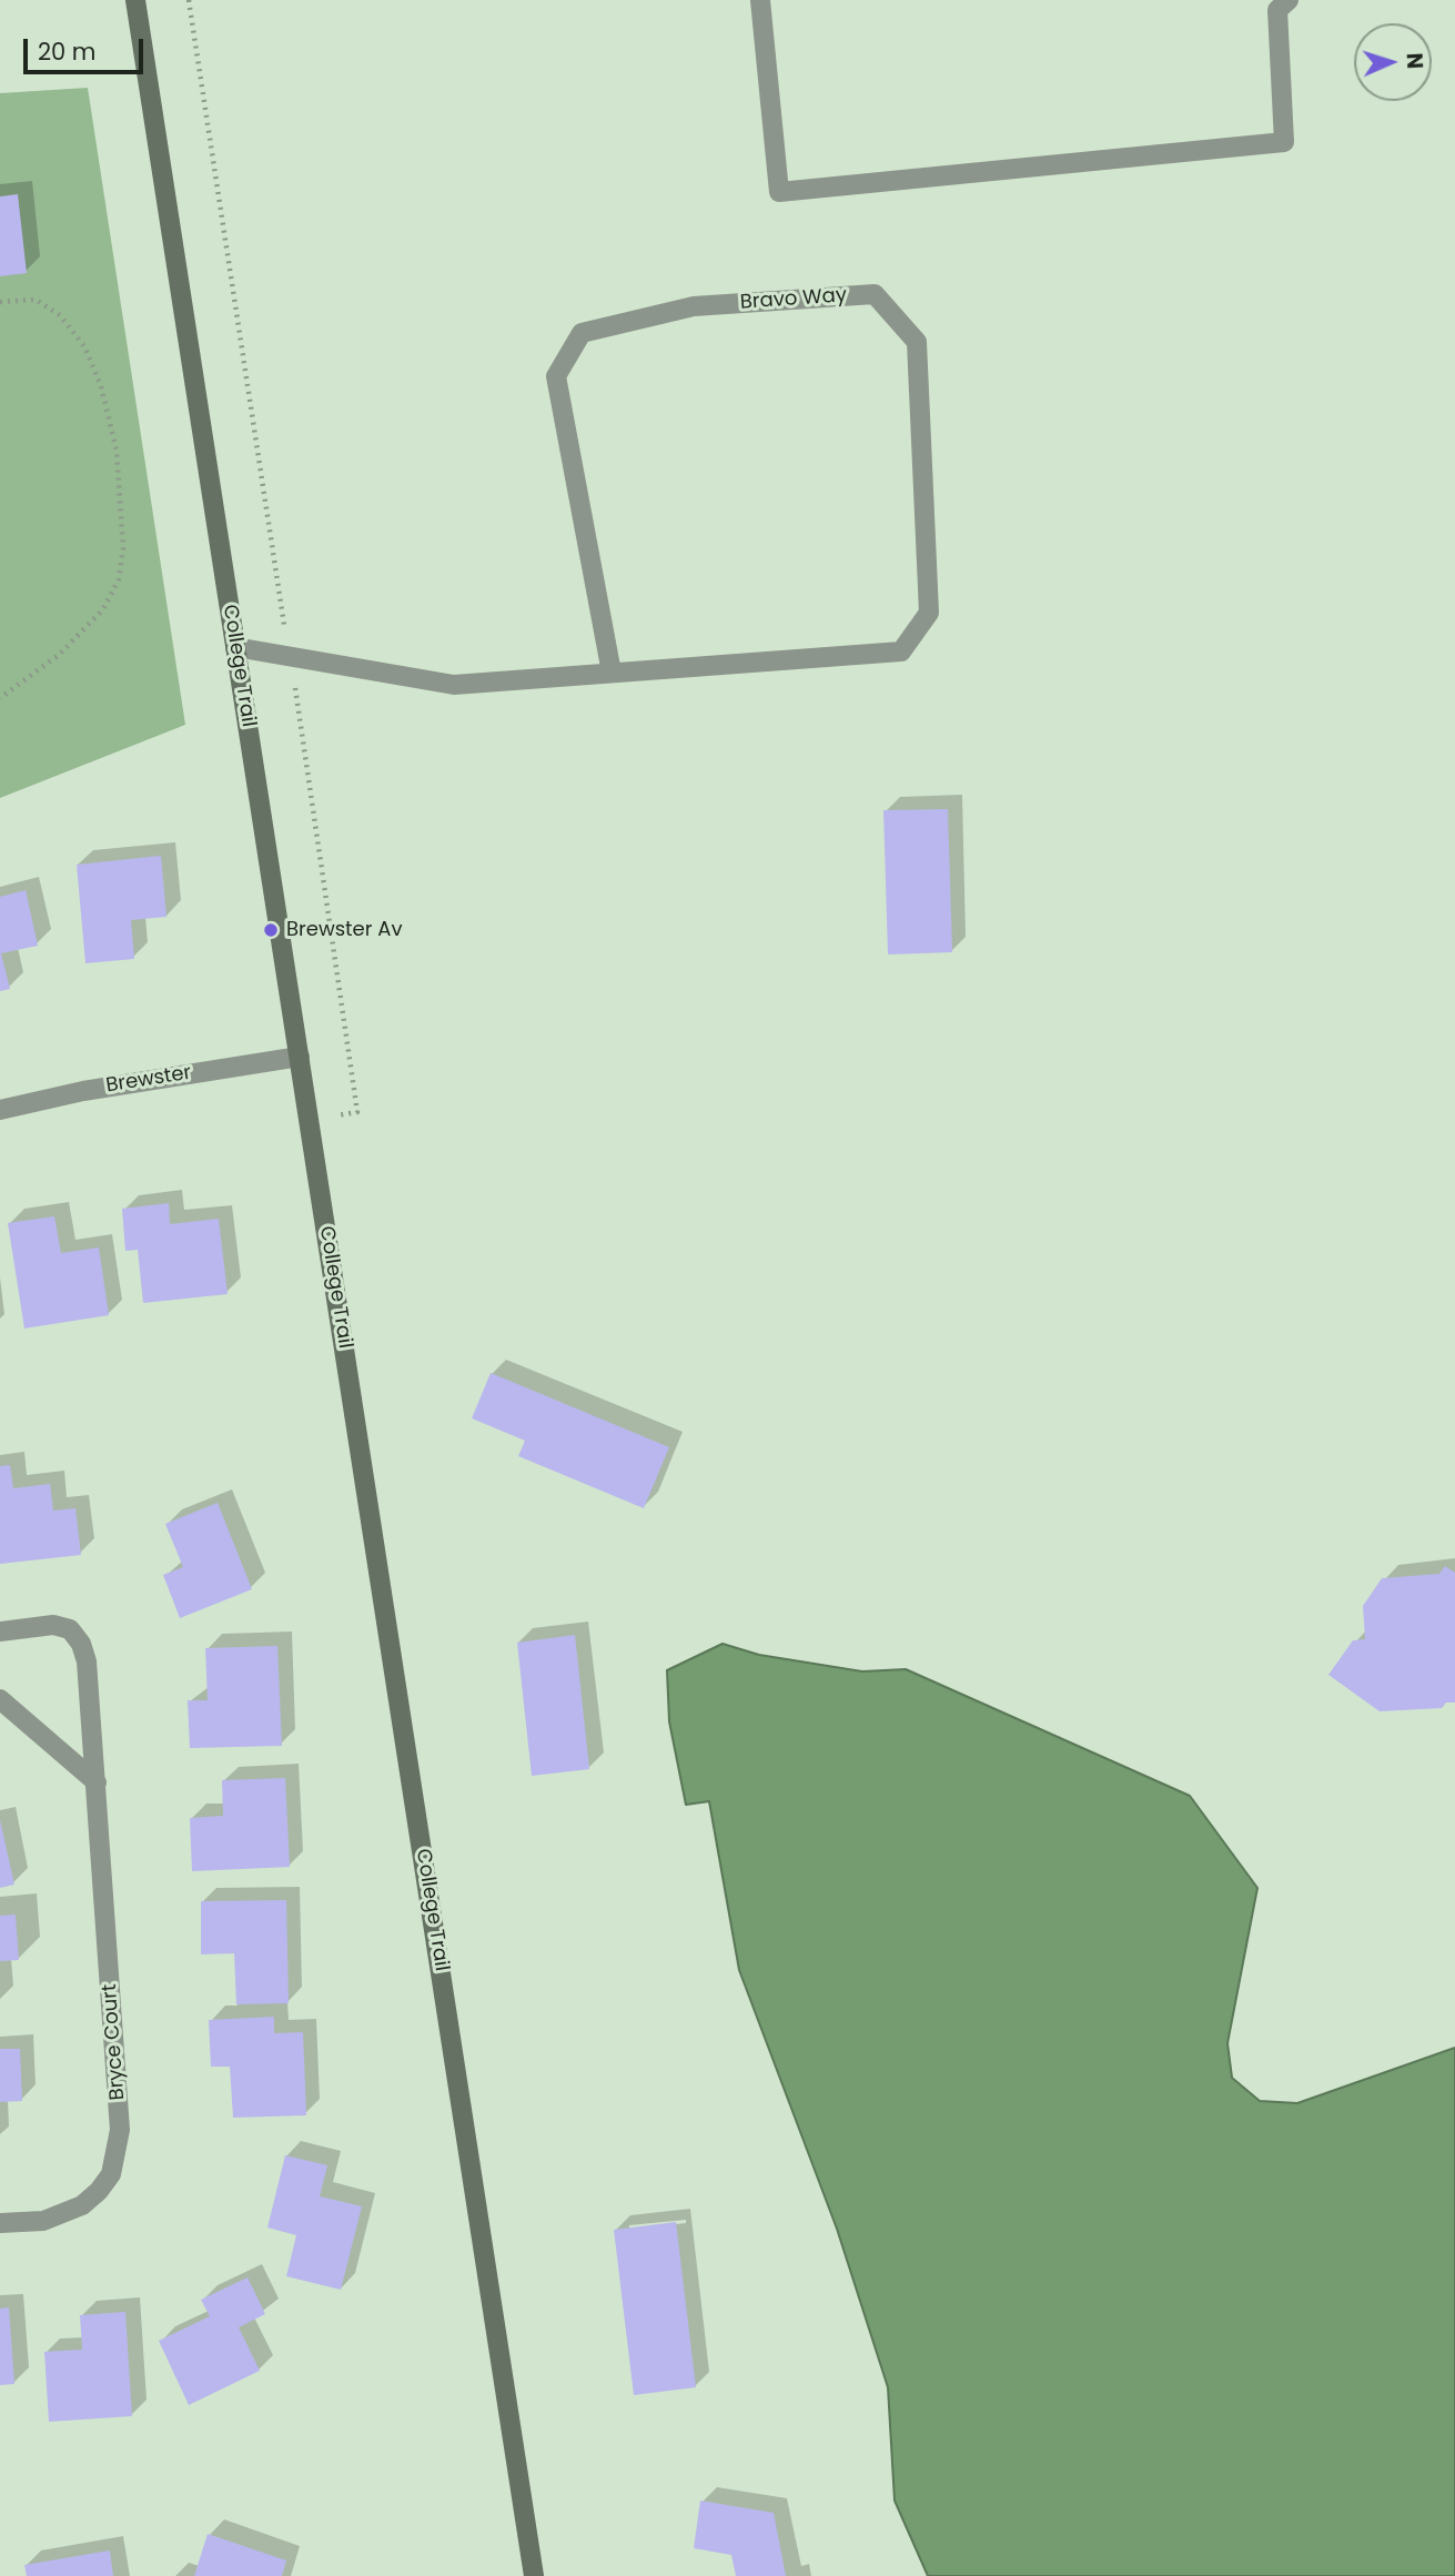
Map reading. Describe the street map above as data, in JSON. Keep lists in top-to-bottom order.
{
  "streets": {
    "street": [
      "Bravo Way",
      "College Trail",
      "Brewster",
      "Bryce Court"
    ]
  },
  "crossings": [
    ["Bravo Way", "College Trail"],
    ["College Trail", "Brewster"]
  ],
  "places": ["Brewster Av"],
  "scale_bar": "20 m",
  "north": "right"
}
